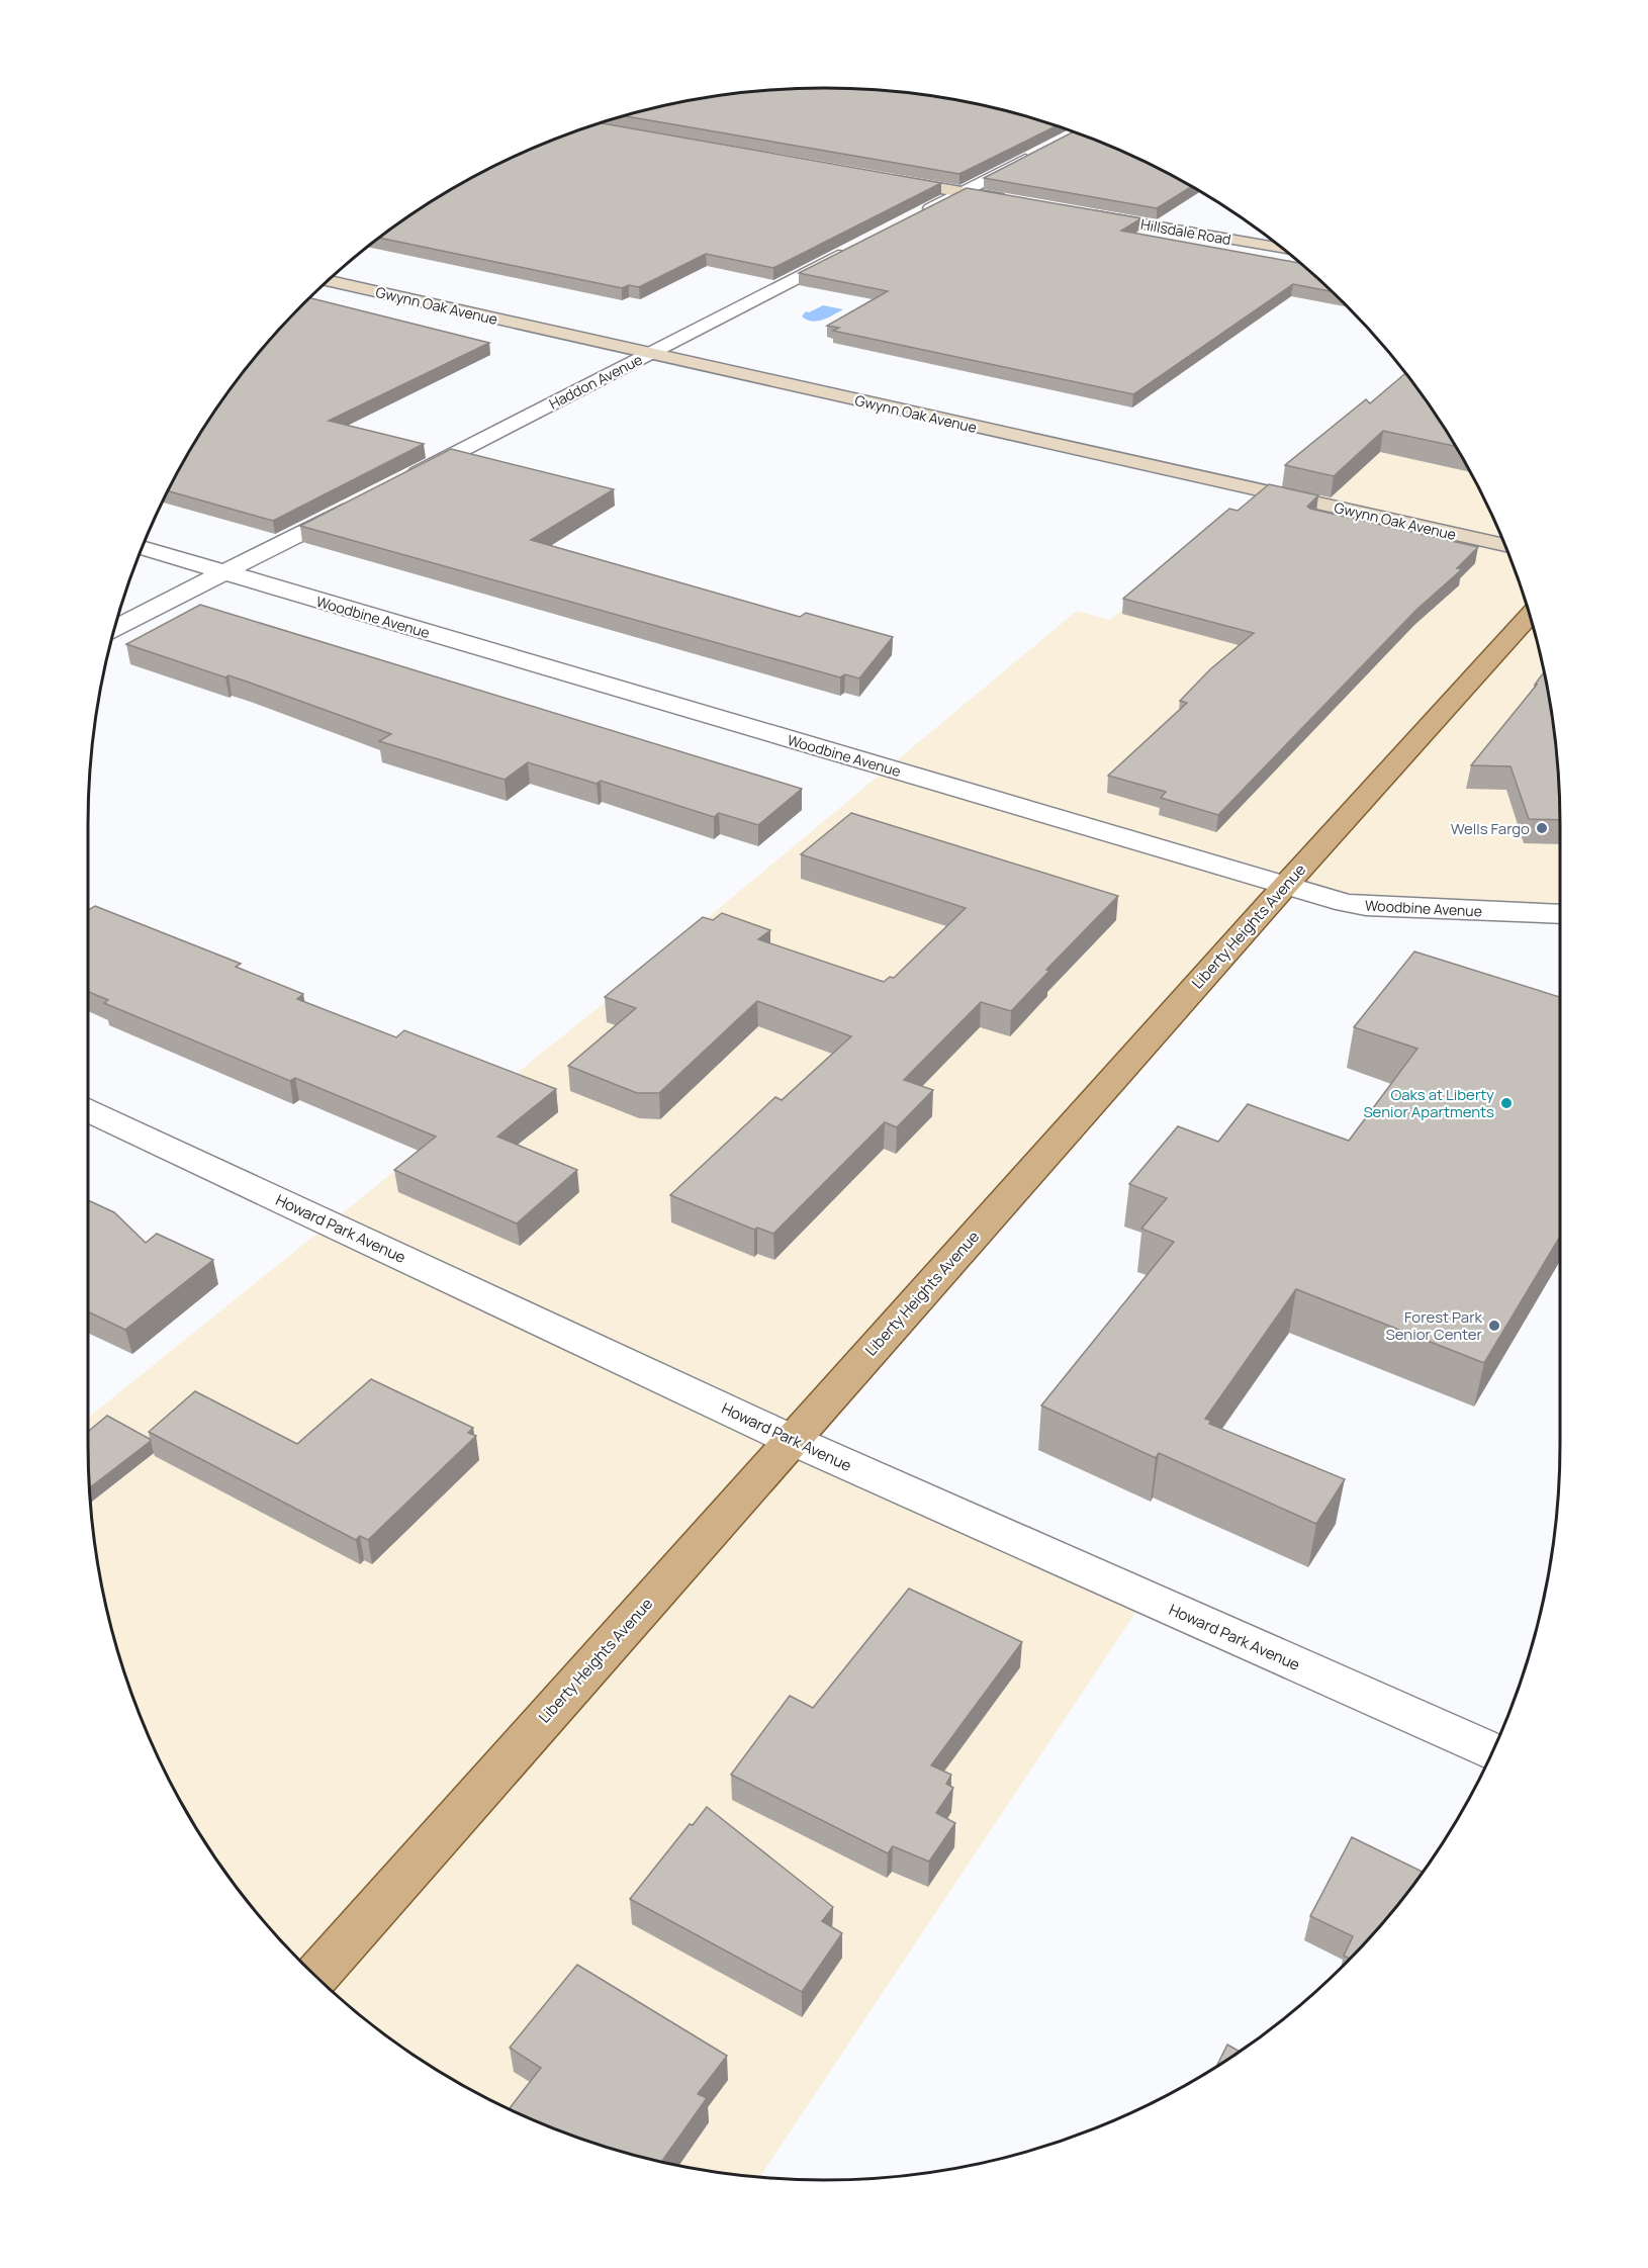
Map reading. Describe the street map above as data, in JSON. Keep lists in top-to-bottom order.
{
  "streets": {
    "main road": ["Liberty Heights Avenue"],
    "street": [
      "Hillsdale Road",
      "Gwynn Oak Avenue",
      "Haddon Avenue",
      "Woodbine Avenue",
      "Howard Park Avenue"
    ]
  },
  "crossings": [
    ["Gwynn Oak Avenue", "Haddon Avenue"],
    ["Woodbine Avenue", "Liberty Heights Avenue"],
    ["Liberty Heights Avenue", "Howard Park Avenue"]
  ],
  "places": ["Wells Fargo", "Oaks at Liberty Senior Apartments", "Forest Park Senior Center"]
}
